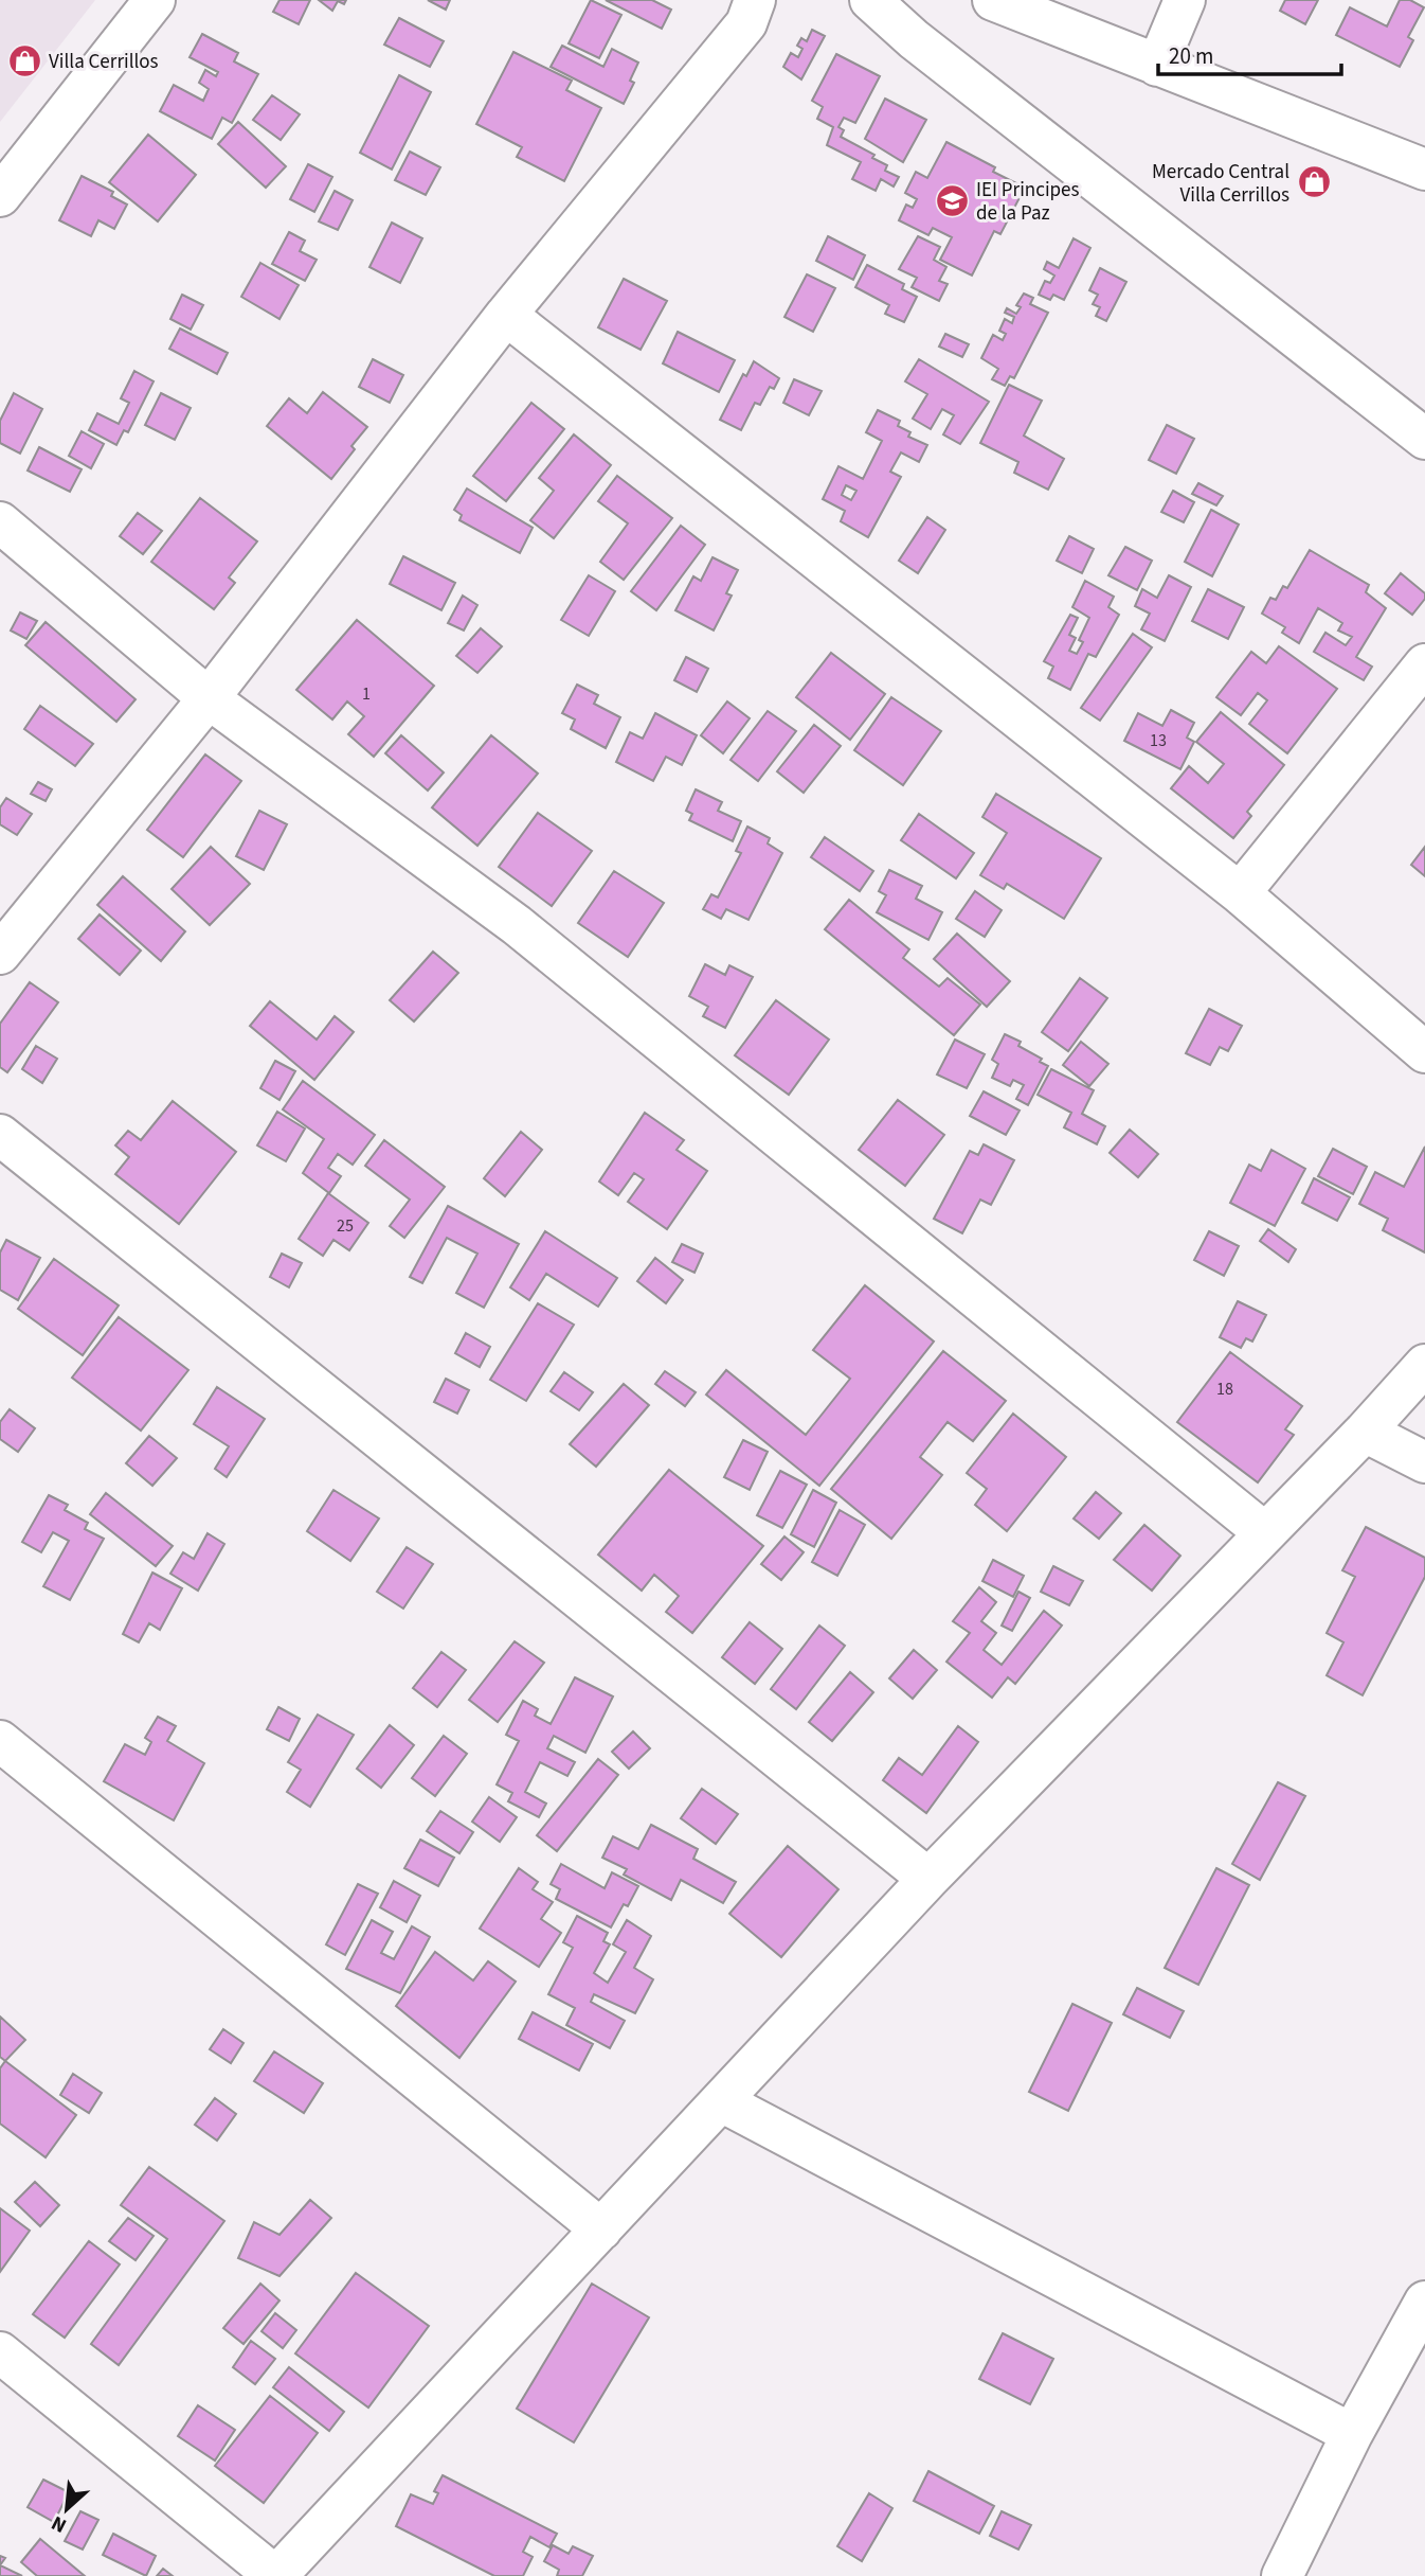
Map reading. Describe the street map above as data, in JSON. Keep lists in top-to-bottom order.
{
  "places": {
    "shop": ["Villa Cerrillos", "Mercado Central Villa Cerrillos"],
    "school or university": ["IEI Principes de la Paz"]
  },
  "house_numbers": [
    "1",
    "13",
    "25",
    "18"
  ],
  "scale_bar": "20 m",
  "north": "bottom left"
}
